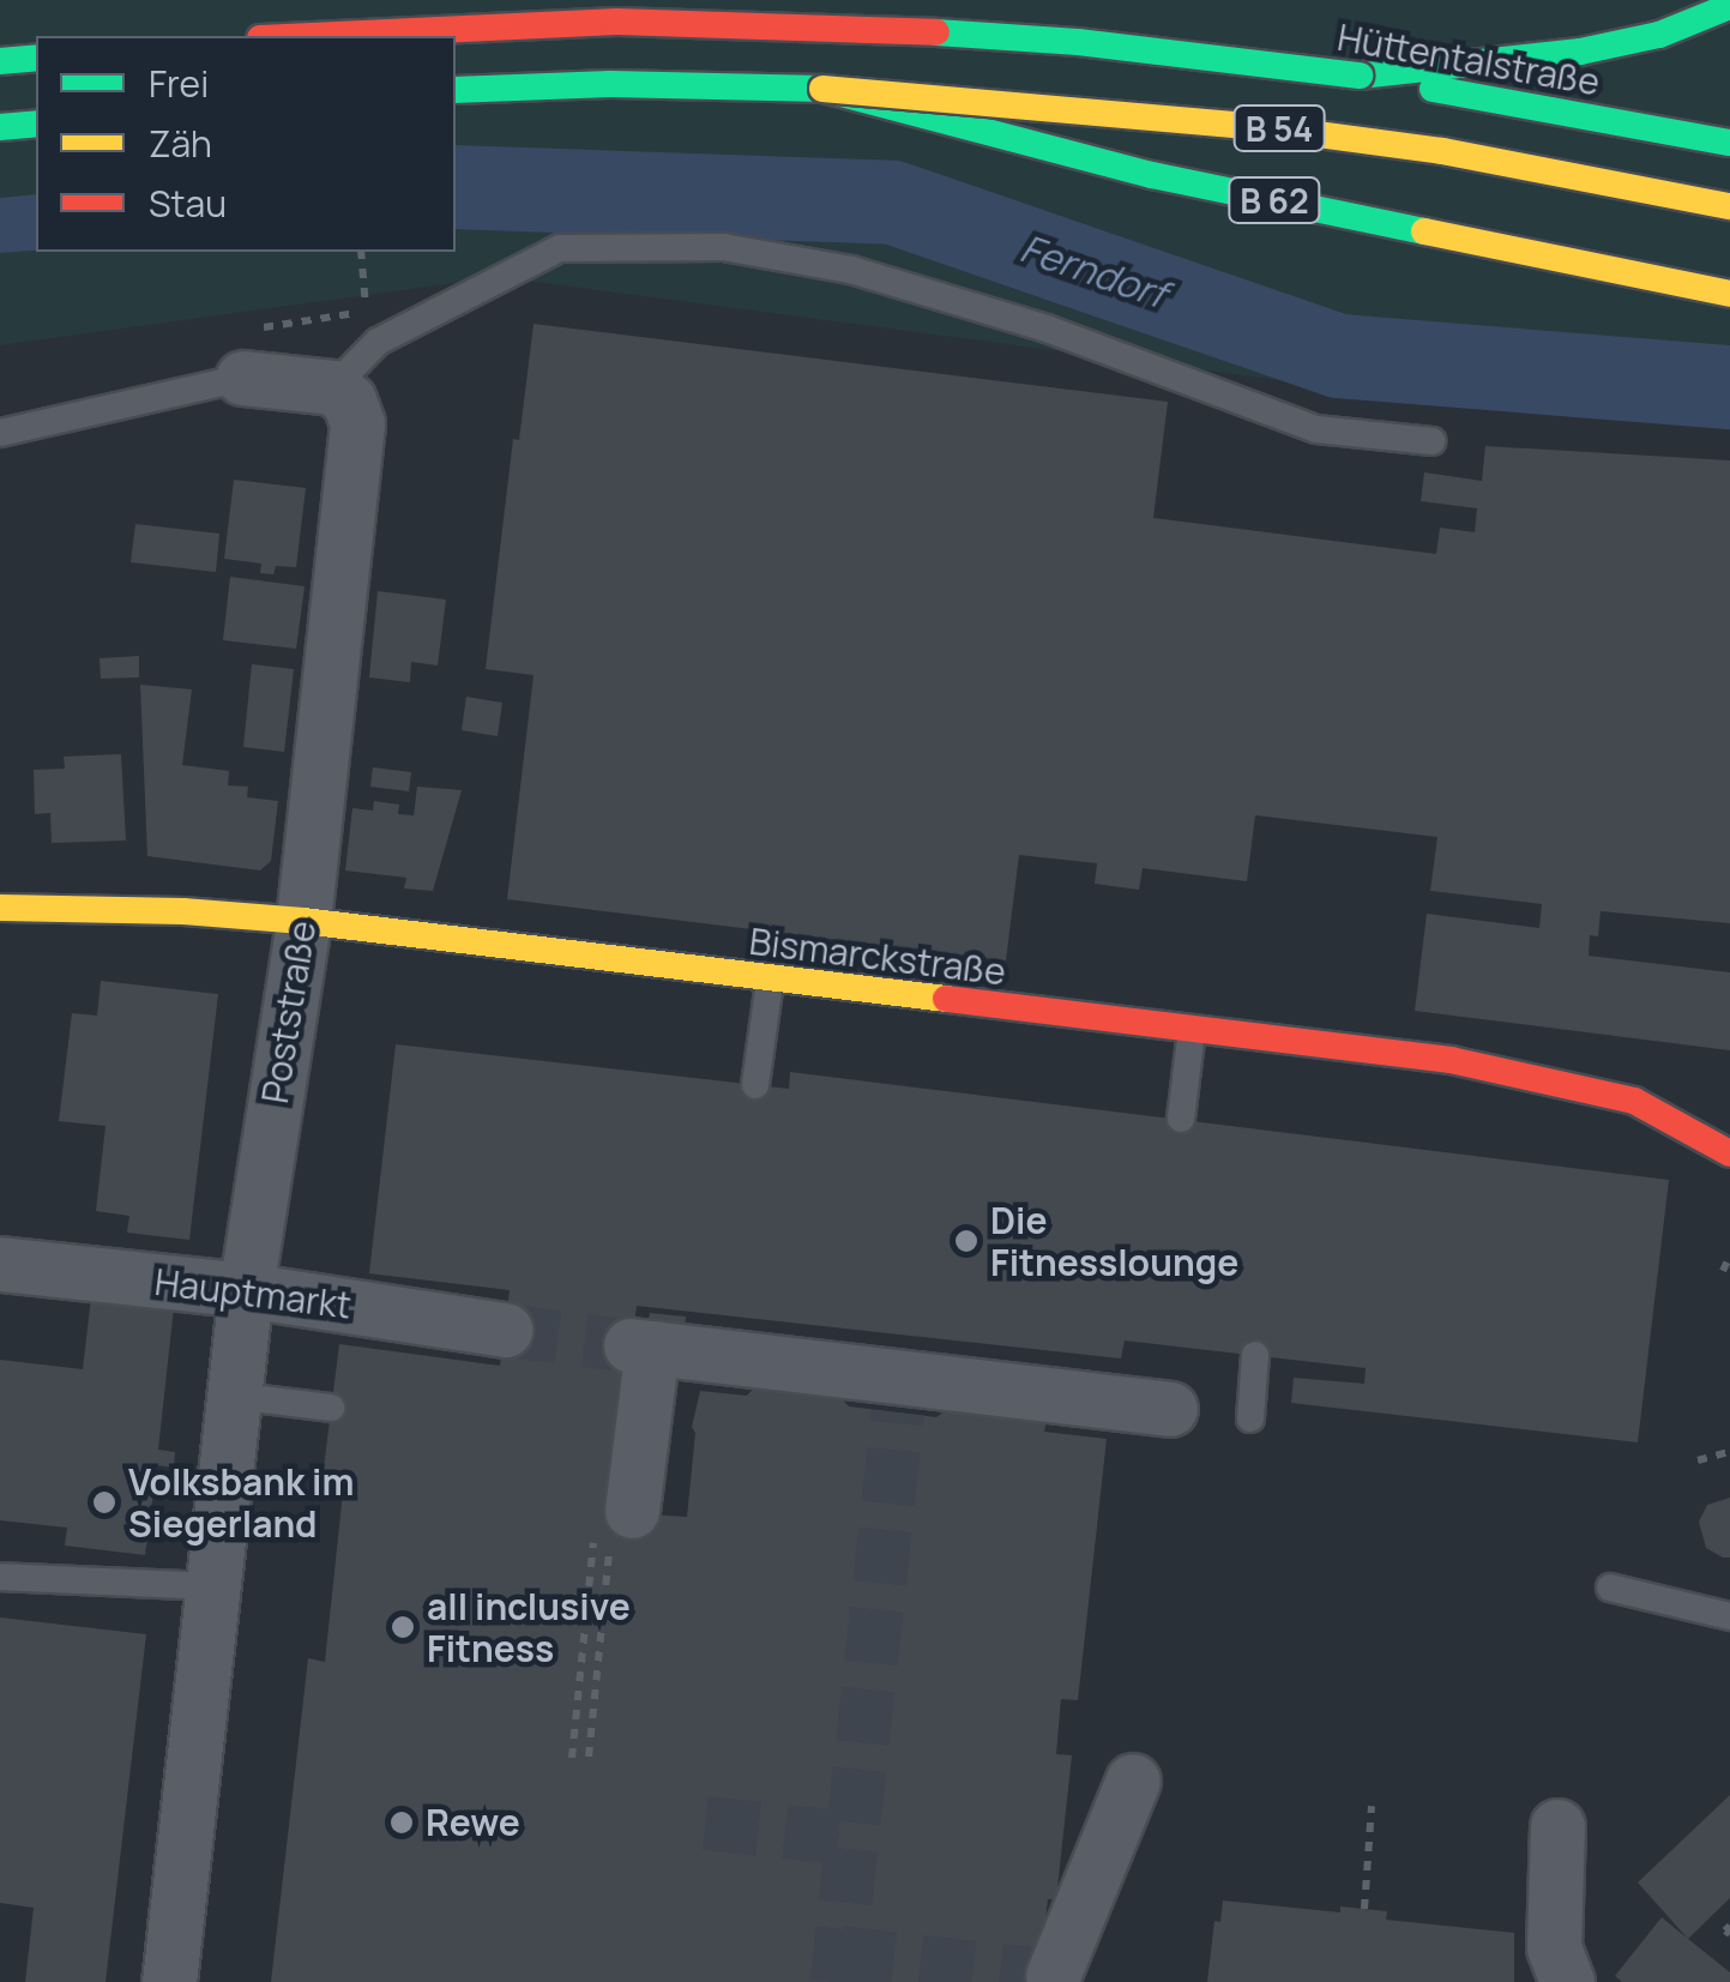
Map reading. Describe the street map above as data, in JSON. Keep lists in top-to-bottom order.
{
  "streets": {
    "main road": [
      "Hüttentalstraße",
      "B 54",
      "B 62",
      "Bismarckstraße"
    ],
    "street": ["Poststraße", "Hauptmarkt"]
  },
  "crossings": [
    ["Hüttentalstraße", "B 54"],
    ["B 54", "B 62"],
    ["Bismarckstraße", "Poststraße"],
    ["Poststraße", "Hauptmarkt"]
  ],
  "water": ["Ferndorf"],
  "places": [
    "Die Fitnesslounge",
    "Volksbank im Siegerland",
    "all inclusive Fitness",
    "Rewe"
  ],
  "legend": ["Frei", "Zäh", "Stau"]
}
